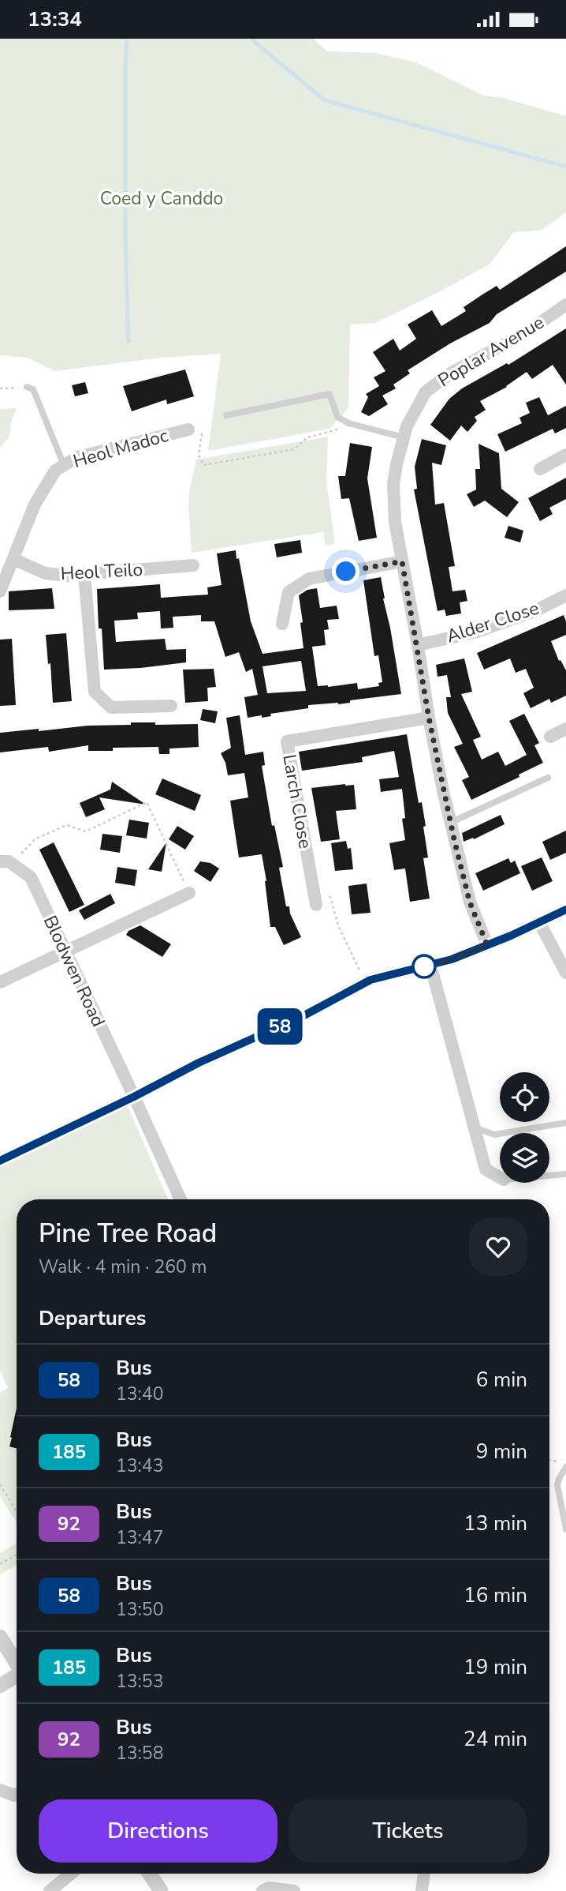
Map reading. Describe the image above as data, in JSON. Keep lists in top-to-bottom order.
{
  "streets": {
    "street": [
      "Poplar Avenue",
      "Heol Madoc",
      "Heol Teilo",
      "Alder Close",
      "Larch Close",
      "Blodwen Road"
    ]
  },
  "crossings": [
    ["Poplar Avenue", "Alder Close"],
    ["Poplar Avenue", "Larch Close"],
    ["Heol Madoc", "Heol Teilo"]
  ],
  "parks": ["Coed y Canddo"],
  "lines": ["bus line 58"],
  "page": {
    "status": "13:34",
    "on_map": "58",
    "heading": [
      ["Pine Tree Road", "Walk · 4 min · 260 m"],
      "Departures"
    ],
    "list": [
      {
        "mark": "58",
        "name": "Bus",
        "note": "13:40",
        "value": "6 min"
      },
      {
        "mark": "185",
        "name": "Bus",
        "note": "13:43",
        "value": "9 min"
      },
      {
        "mark": "92",
        "name": "Bus",
        "note": "13:47",
        "value": "13 min"
      },
      {
        "mark": "58",
        "name": "Bus",
        "note": "13:50",
        "value": "16 min"
      },
      {
        "mark": "185",
        "name": "Bus",
        "note": "13:53",
        "value": "19 min"
      },
      {
        "mark": "92",
        "name": "Bus",
        "note": "13:58",
        "value": "24 min"
      }
    ],
    "buttons": ["Directions", "Tickets"]
  }
}
